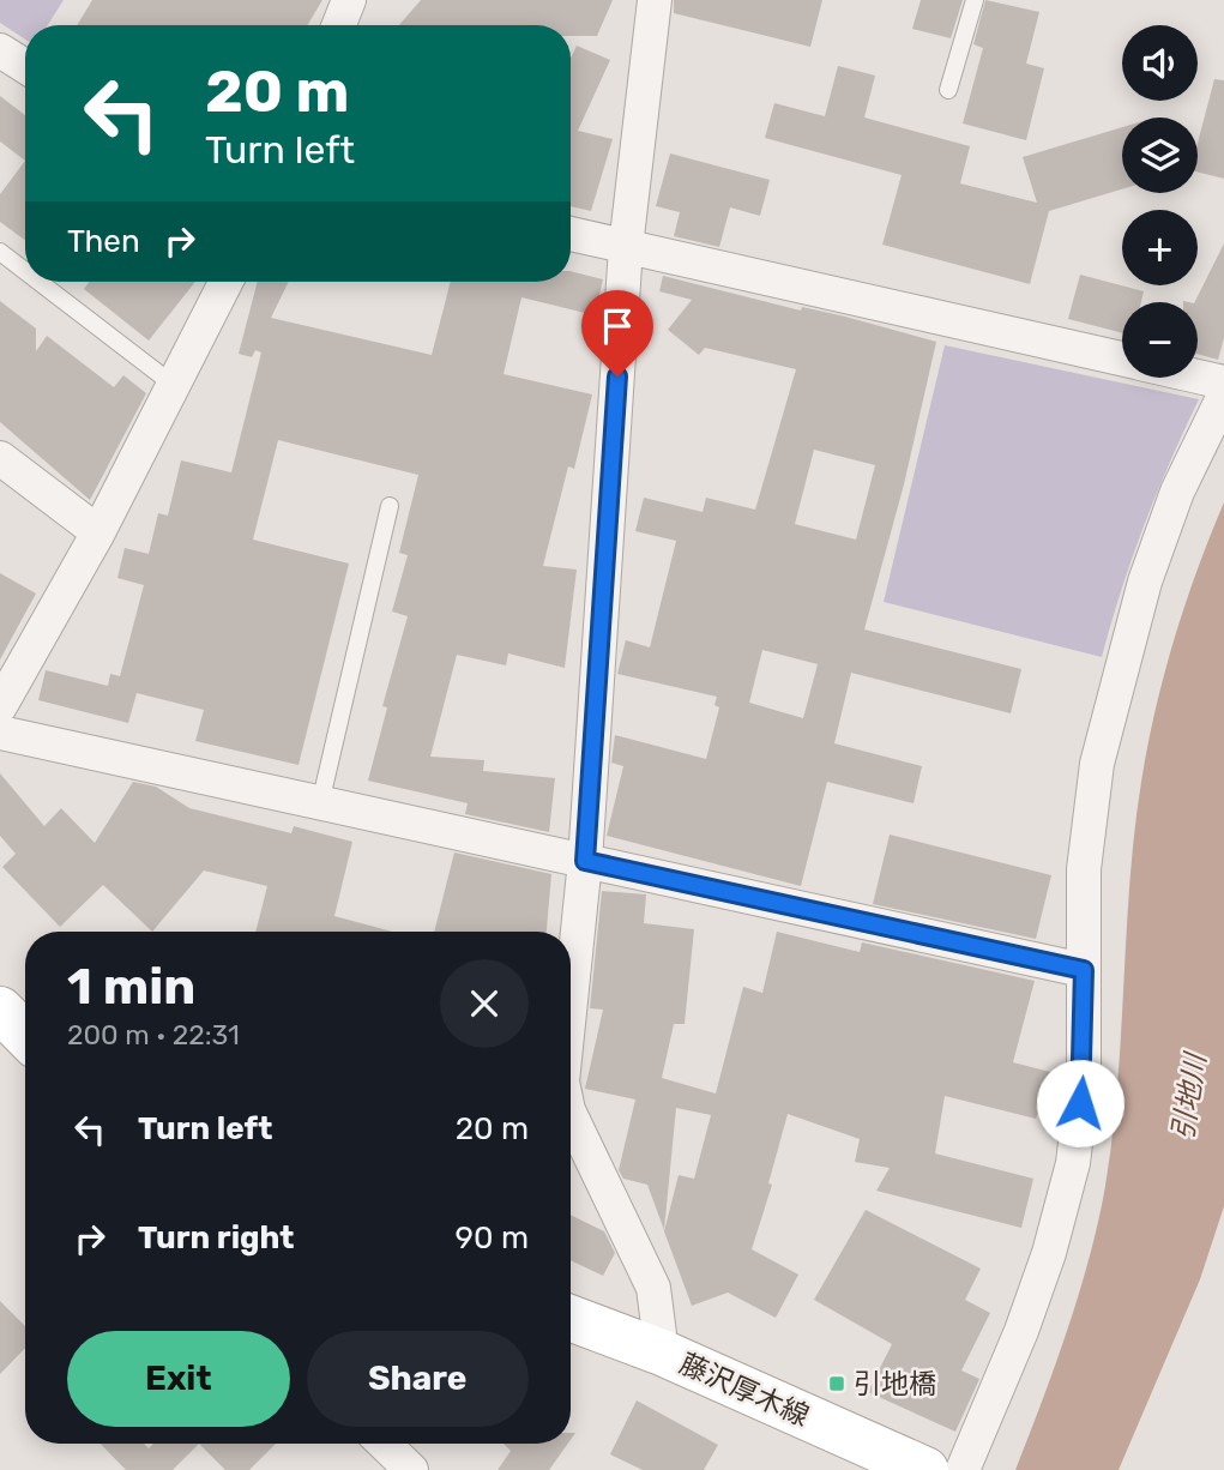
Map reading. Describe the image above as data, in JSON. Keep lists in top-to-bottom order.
{
  "streets": {
    "main road": ["藤沢厚木線"]
  },
  "water": ["引地川"],
  "places": {
    "transit": ["引地橋"]
  },
  "page": {
    "map_buttons": ["+", "−"],
    "turn": ["20 m", "Turn left"],
    "then": "Then",
    "heading": ["1 min", "200 m · 22:31"],
    "list": [
      {
        "name": "Turn left",
        "value": "20 m"
      },
      {
        "name": "Turn right",
        "value": "90 m"
      }
    ],
    "buttons": ["Exit", "Share"]
  }
}
